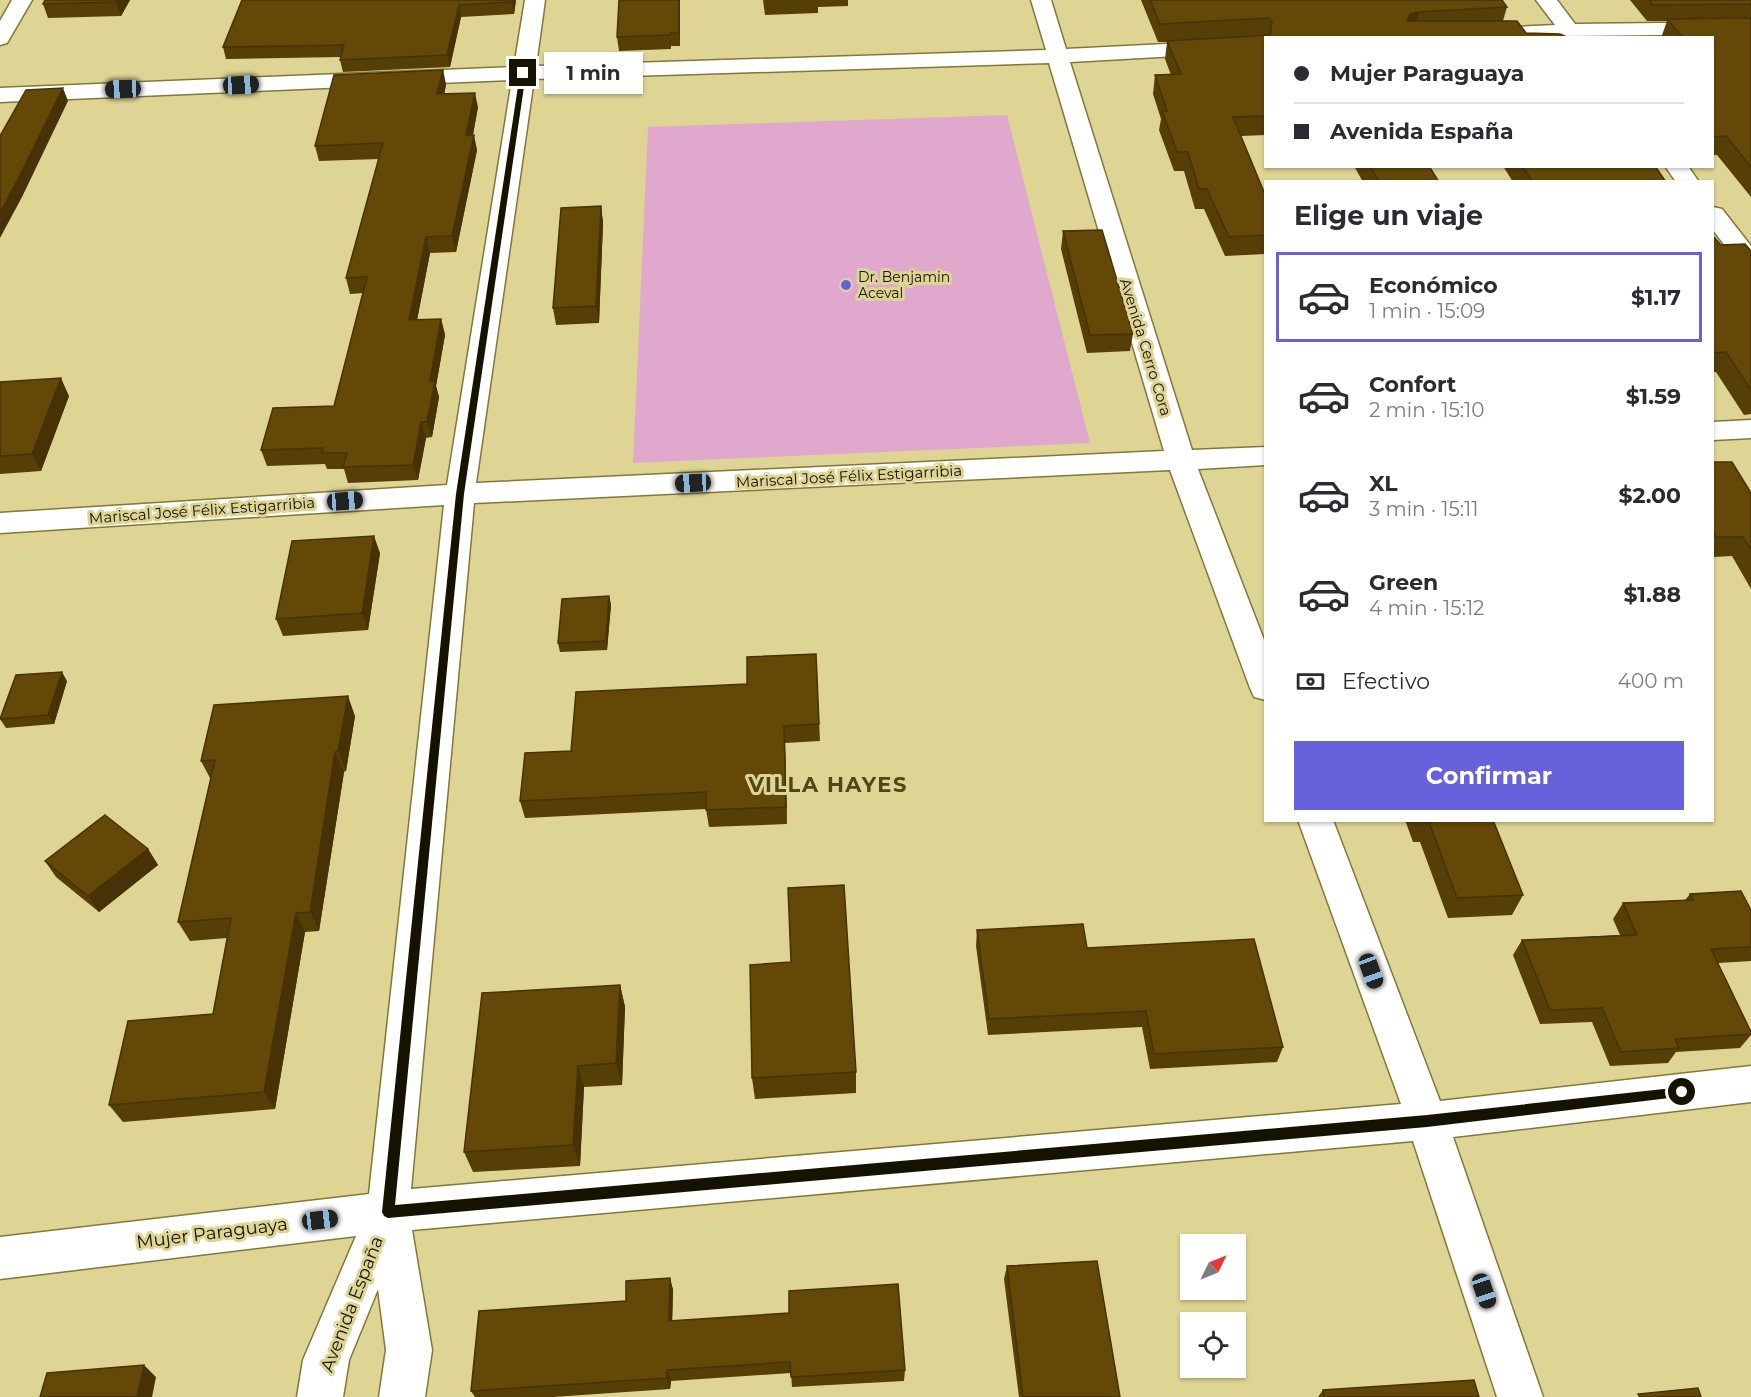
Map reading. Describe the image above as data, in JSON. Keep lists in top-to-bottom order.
{
  "streets": {
    "street": [
      "Avenida Cerro Cora",
      "Mariscal José Félix Estigarribia",
      "Mujer Paraguaya",
      "Avenida España"
    ]
  },
  "crossings": [
    ["Avenida Cerro Cora", "Mariscal José Félix Estigarribia"],
    ["Mariscal José Félix Estigarribia", "Avenida España"],
    ["Mujer Paraguaya", "Avenida España"]
  ],
  "districts": ["VILLA HAYES"],
  "places": ["Dr. Benjamin Aceval"],
  "north": "top right",
  "page": {
    "banner": ["Mujer Paraguaya", "Avenida España"],
    "bubble": "1 min",
    "heading": "Elige un viaje",
    "list": [
      {
        "name": "Económico",
        "note": "1 min · 15:09",
        "value": "$1.17"
      },
      {
        "name": "Confort",
        "note": "2 min · 15:10",
        "value": "$1.59"
      },
      {
        "name": "XL",
        "note": "3 min · 15:11",
        "value": "$2.00"
      },
      {
        "name": "Green",
        "note": "4 min · 15:12",
        "value": "$1.88"
      }
    ],
    "pay": ["Efectivo", "400 m"],
    "buttons": "Confirmar"
  }
}
